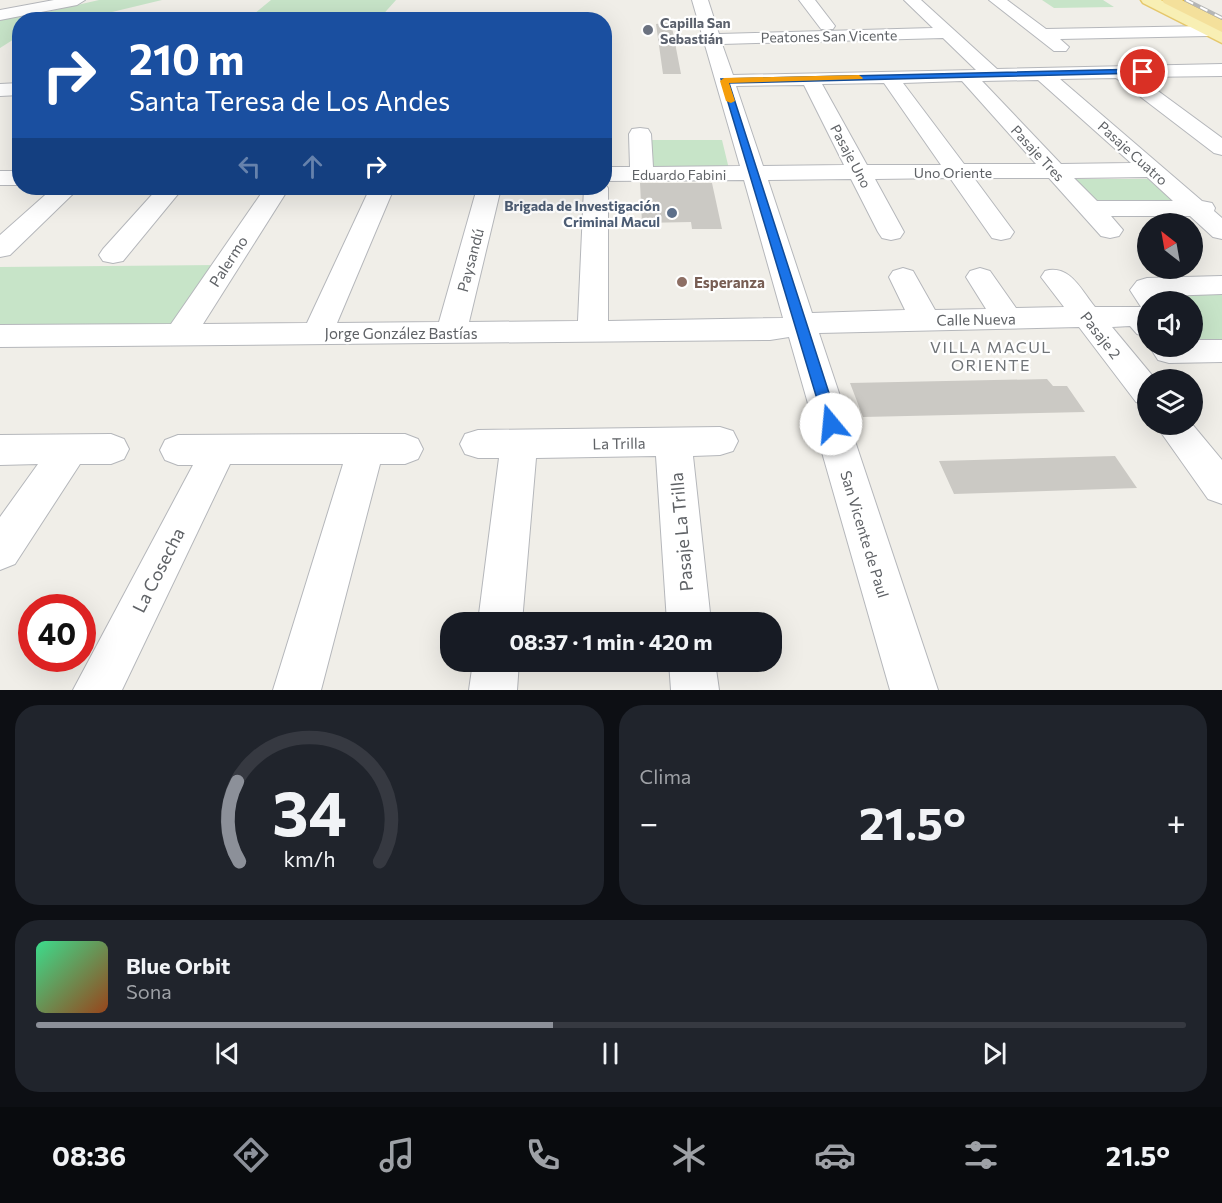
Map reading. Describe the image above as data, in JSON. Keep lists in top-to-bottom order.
{
  "streets": {
    "street": [
      "Peatones San Vicente",
      "Pasaje Tres",
      "Pasaje Cuatro",
      "Pasaje Uno",
      "Uno Oriente",
      "Eduardo Fabini",
      "Paysandú",
      "Palermo",
      "Calle Nueva",
      "Jorge González Bastías",
      "Pasaje 2",
      "La Trilla",
      "Pasaje La Trilla",
      "San Vicente de Paul",
      "La Cosecha"
    ]
  },
  "crossings": [
    ["Peatones San Vicente", "San Vicente de Paul"],
    ["Pasaje Tres", "Uno Oriente"],
    ["Pasaje Cuatro", "Uno Oriente"],
    ["Pasaje Uno", "Uno Oriente"],
    ["Uno Oriente", "Eduardo Fabini"],
    ["Uno Oriente", "San Vicente de Paul"],
    ["Eduardo Fabini", "San Vicente de Paul"],
    ["Paysandú", "Jorge González Bastías"],
    ["Palermo", "Jorge González Bastías"],
    ["Calle Nueva", "Jorge González Bastías"],
    ["Calle Nueva", "Pasaje 2"],
    ["Calle Nueva", "San Vicente de Paul"],
    ["Jorge González Bastías", "San Vicente de Paul"],
    ["La Trilla", "Pasaje La Trilla"]
  ],
  "districts": ["VILLA MACUL ORIENTE"],
  "places": ["Capilla San Sebastián", "Brigada de Investigación Criminal Macul", "Esperanza"],
  "north": "top left",
  "page": {
    "turn": ["210 m", "Santa Teresa de Los Andes"],
    "limit": "40",
    "trip": "08:37 · 1 min · 420 m",
    "tile": "Clima",
    "heat": ["−", "21.5°", "+"],
    "song": ["Blue Orbit", "Sona"],
    "tabs": ["08:36", "21.5°"],
    "gauge": ["34", "km/h"]
  }
}
